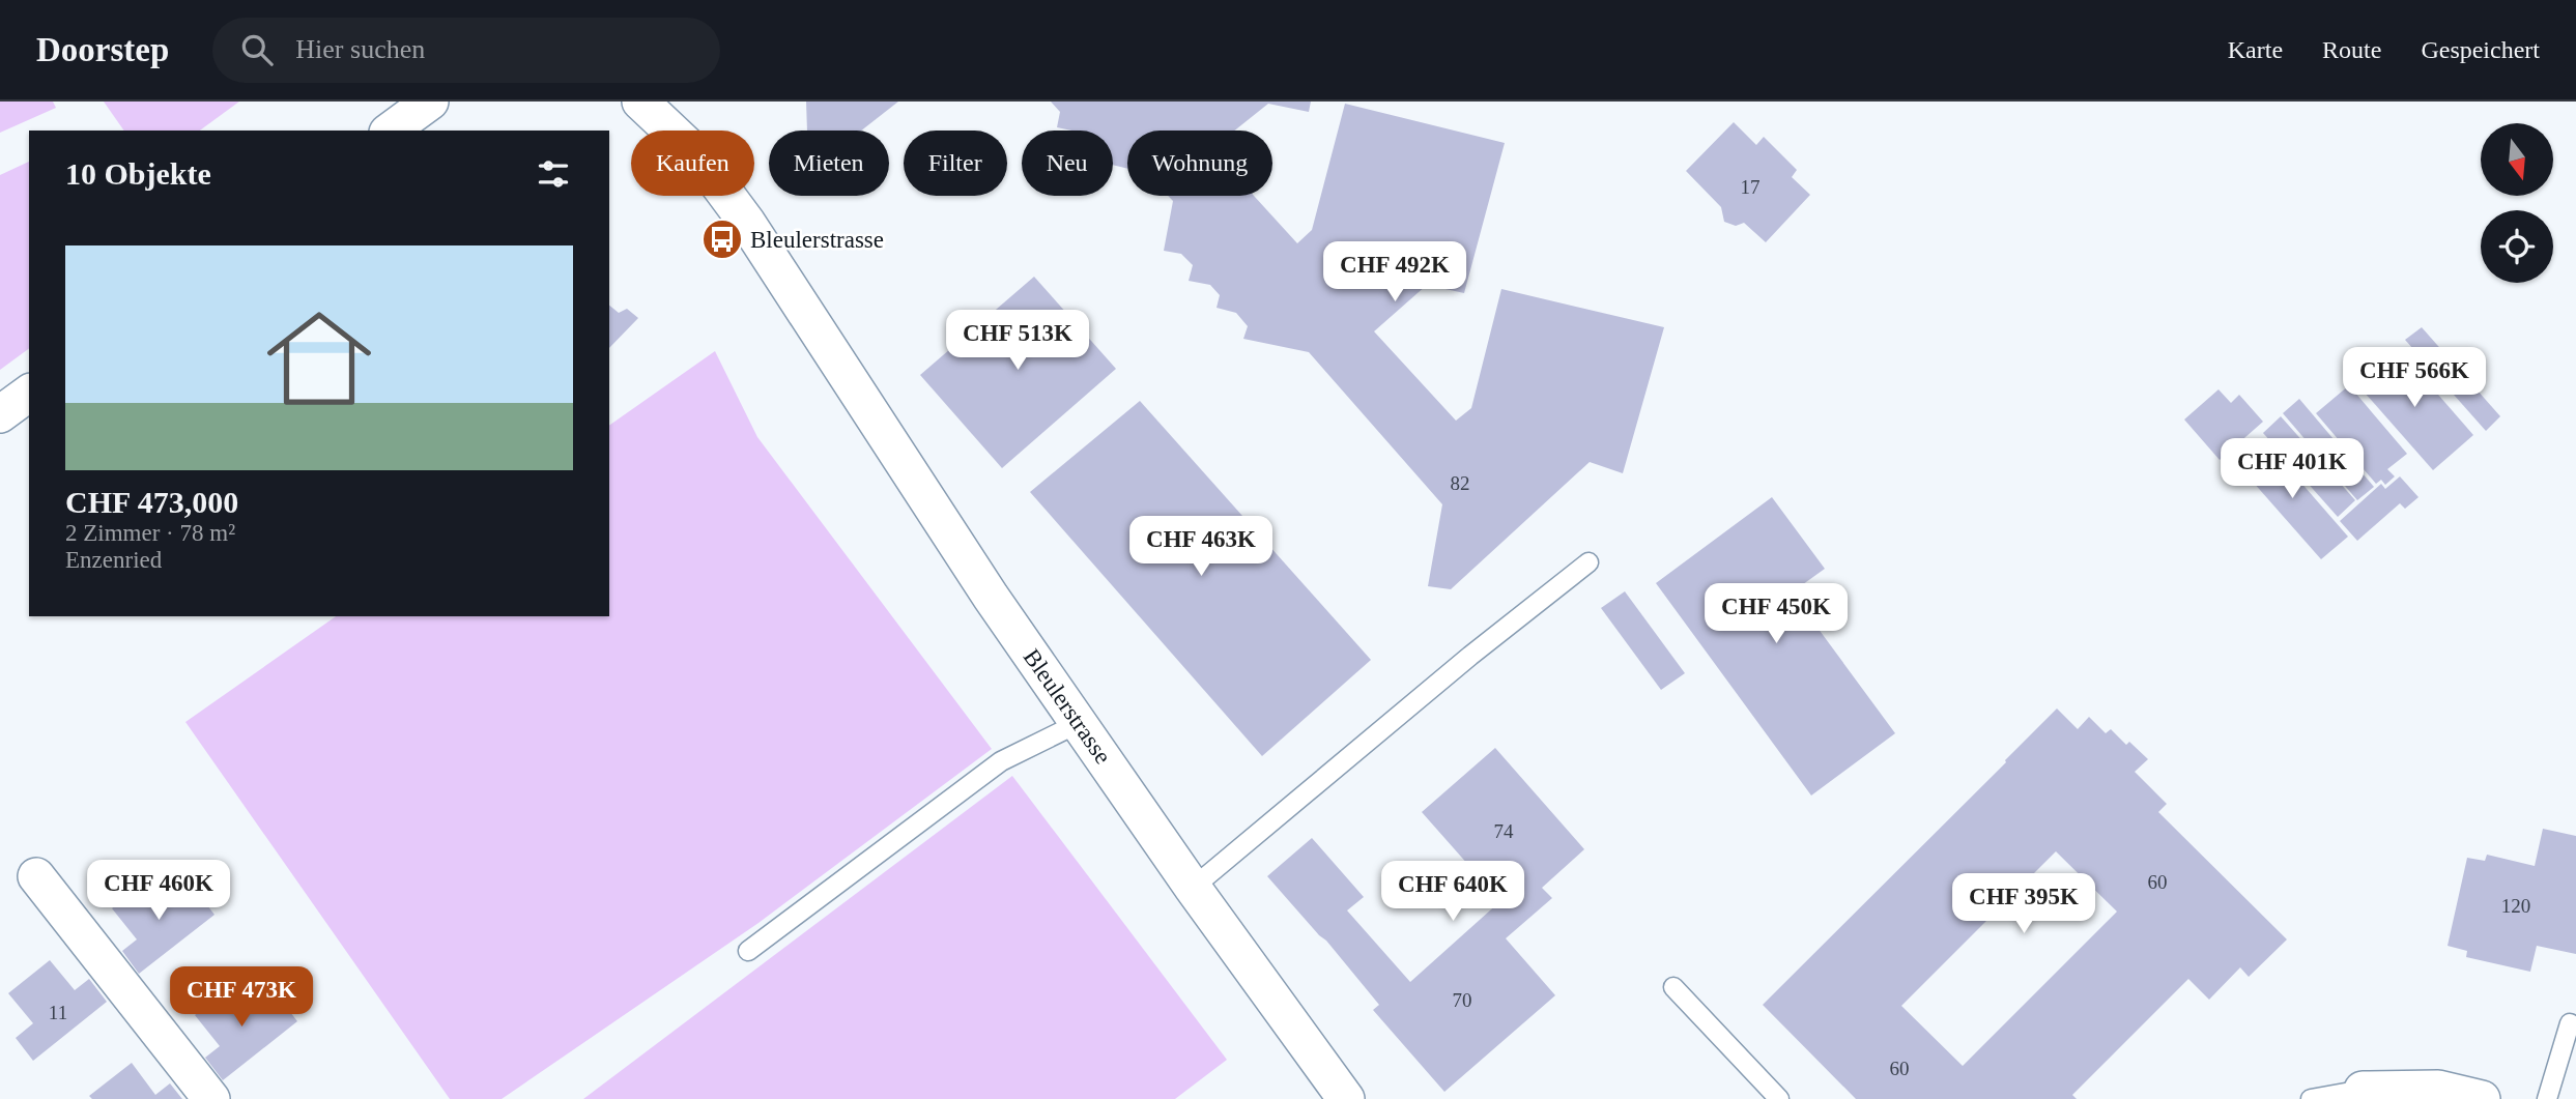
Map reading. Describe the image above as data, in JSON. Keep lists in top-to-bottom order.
{
  "streets": {
    "street": ["Bleulerstrasse"]
  },
  "places": {
    "bus stop": ["Bleulerstrasse"]
  },
  "house_numbers": [
    "17",
    "82",
    "74",
    "60",
    "120",
    "70",
    "11",
    "60"
  ],
  "north": "bottom",
  "page": {
    "header": "Doorstep",
    "search": "Hier suchen",
    "nav": ["Karte", "Route", "Gespeichert"],
    "chip": [
      "Kaufen",
      "Mieten",
      "Filter",
      "Neu",
      "Wohnung"
    ],
    "heading": "10 Objekte",
    "list": [
      {
        "name": "CHF 473,000",
        "note": "2 Zimmer · 78 m² · Enzenried"
      }
    ],
    "price": [
      "CHF 492K",
      "CHF 513K",
      "CHF 566K",
      "CHF 401K",
      "CHF 463K",
      "CHF 450K",
      "CHF 460K",
      "CHF 640K",
      "CHF 395K",
      "CHF 473K"
    ]
  }
}
